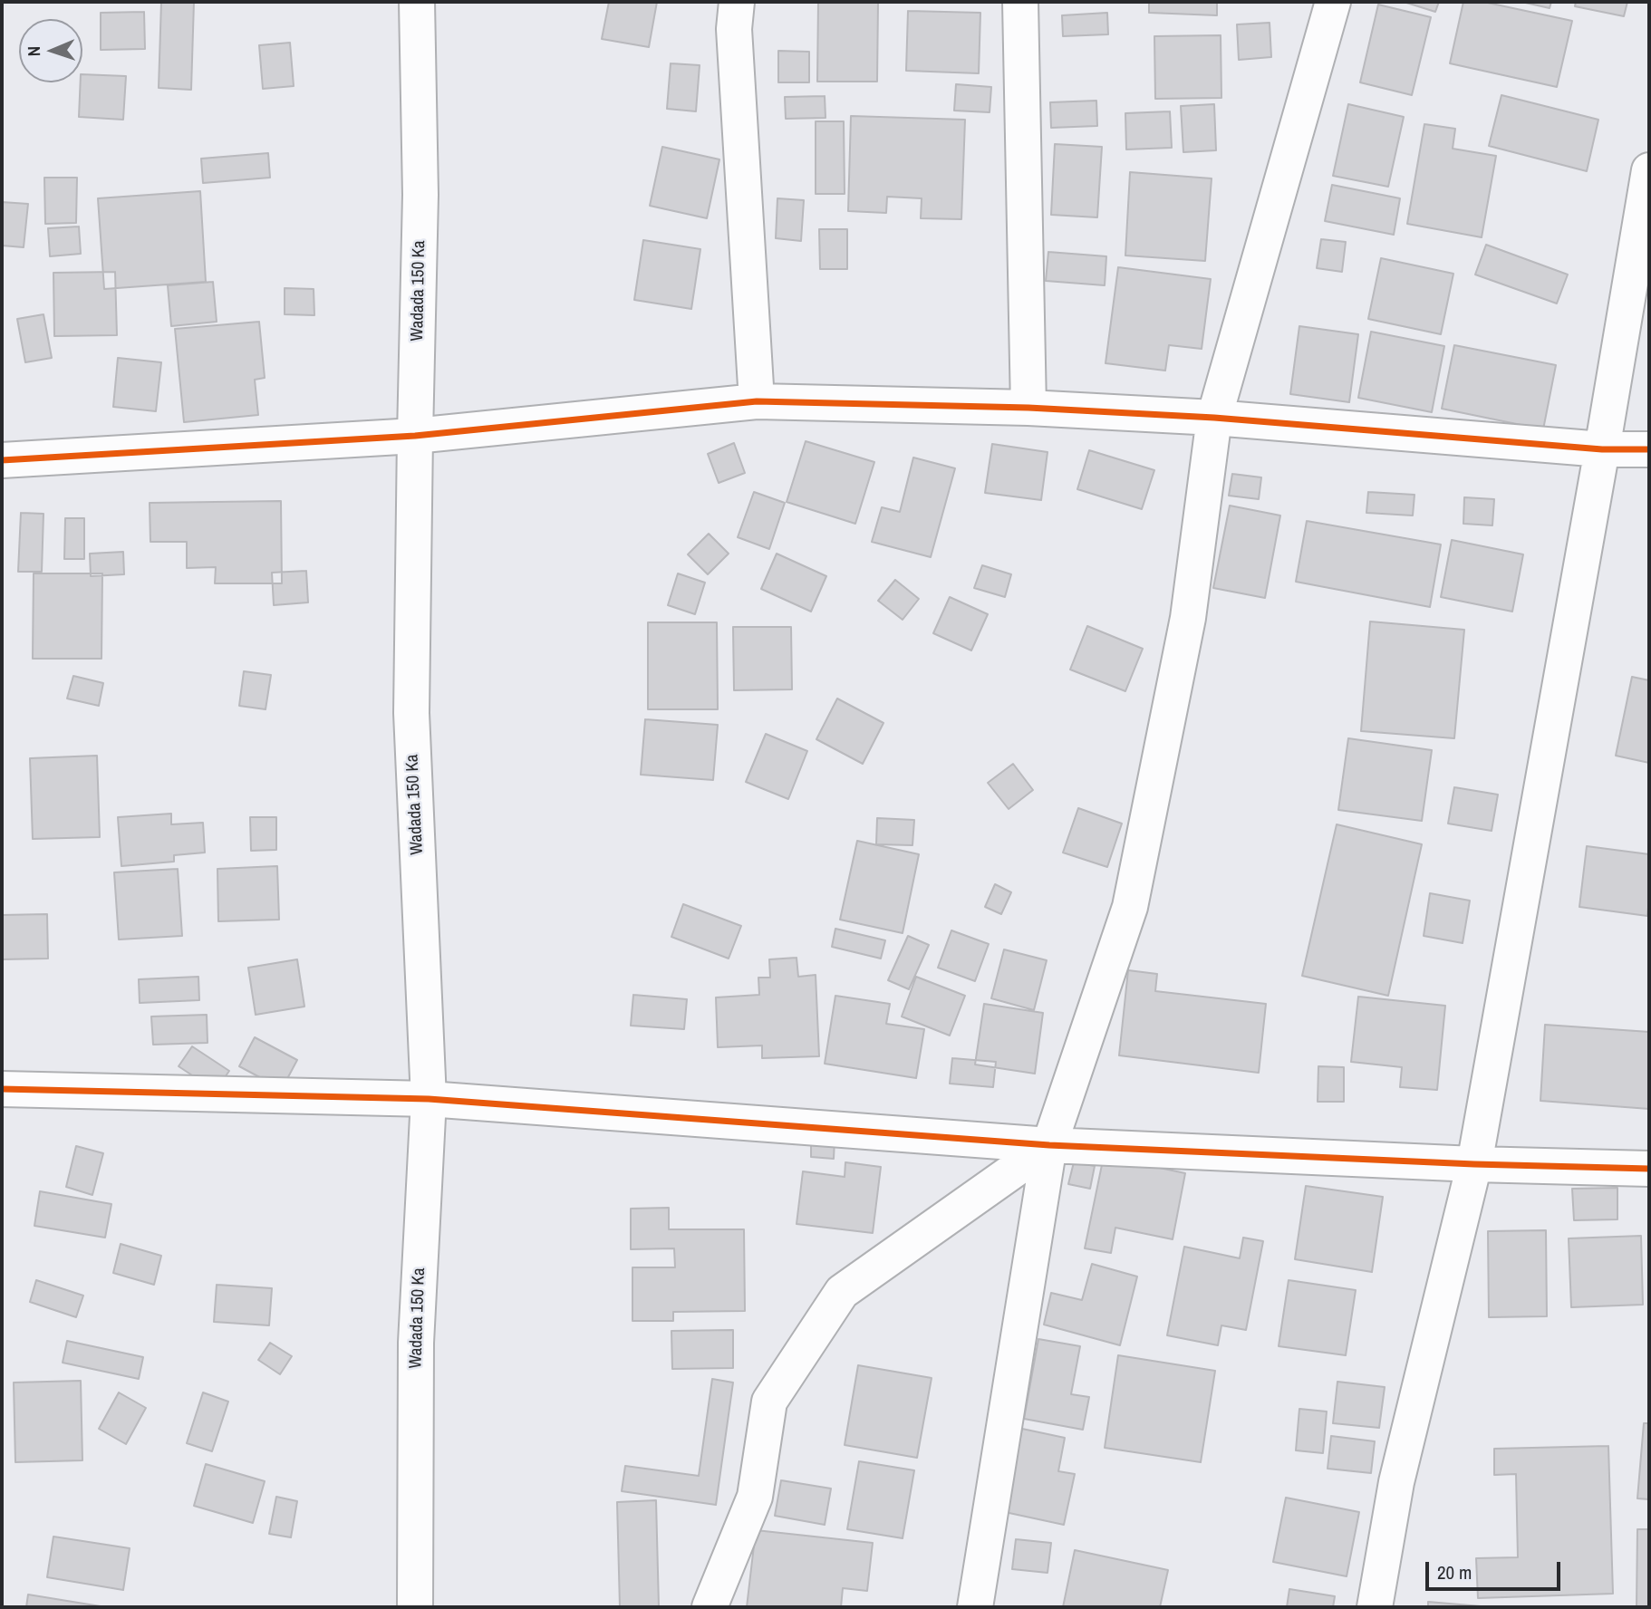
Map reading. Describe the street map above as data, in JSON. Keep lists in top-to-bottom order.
{
  "streets": {
    "street": ["Wadada 150 Ka"]
  },
  "scale_bar": "20 m",
  "north": "left"
}
